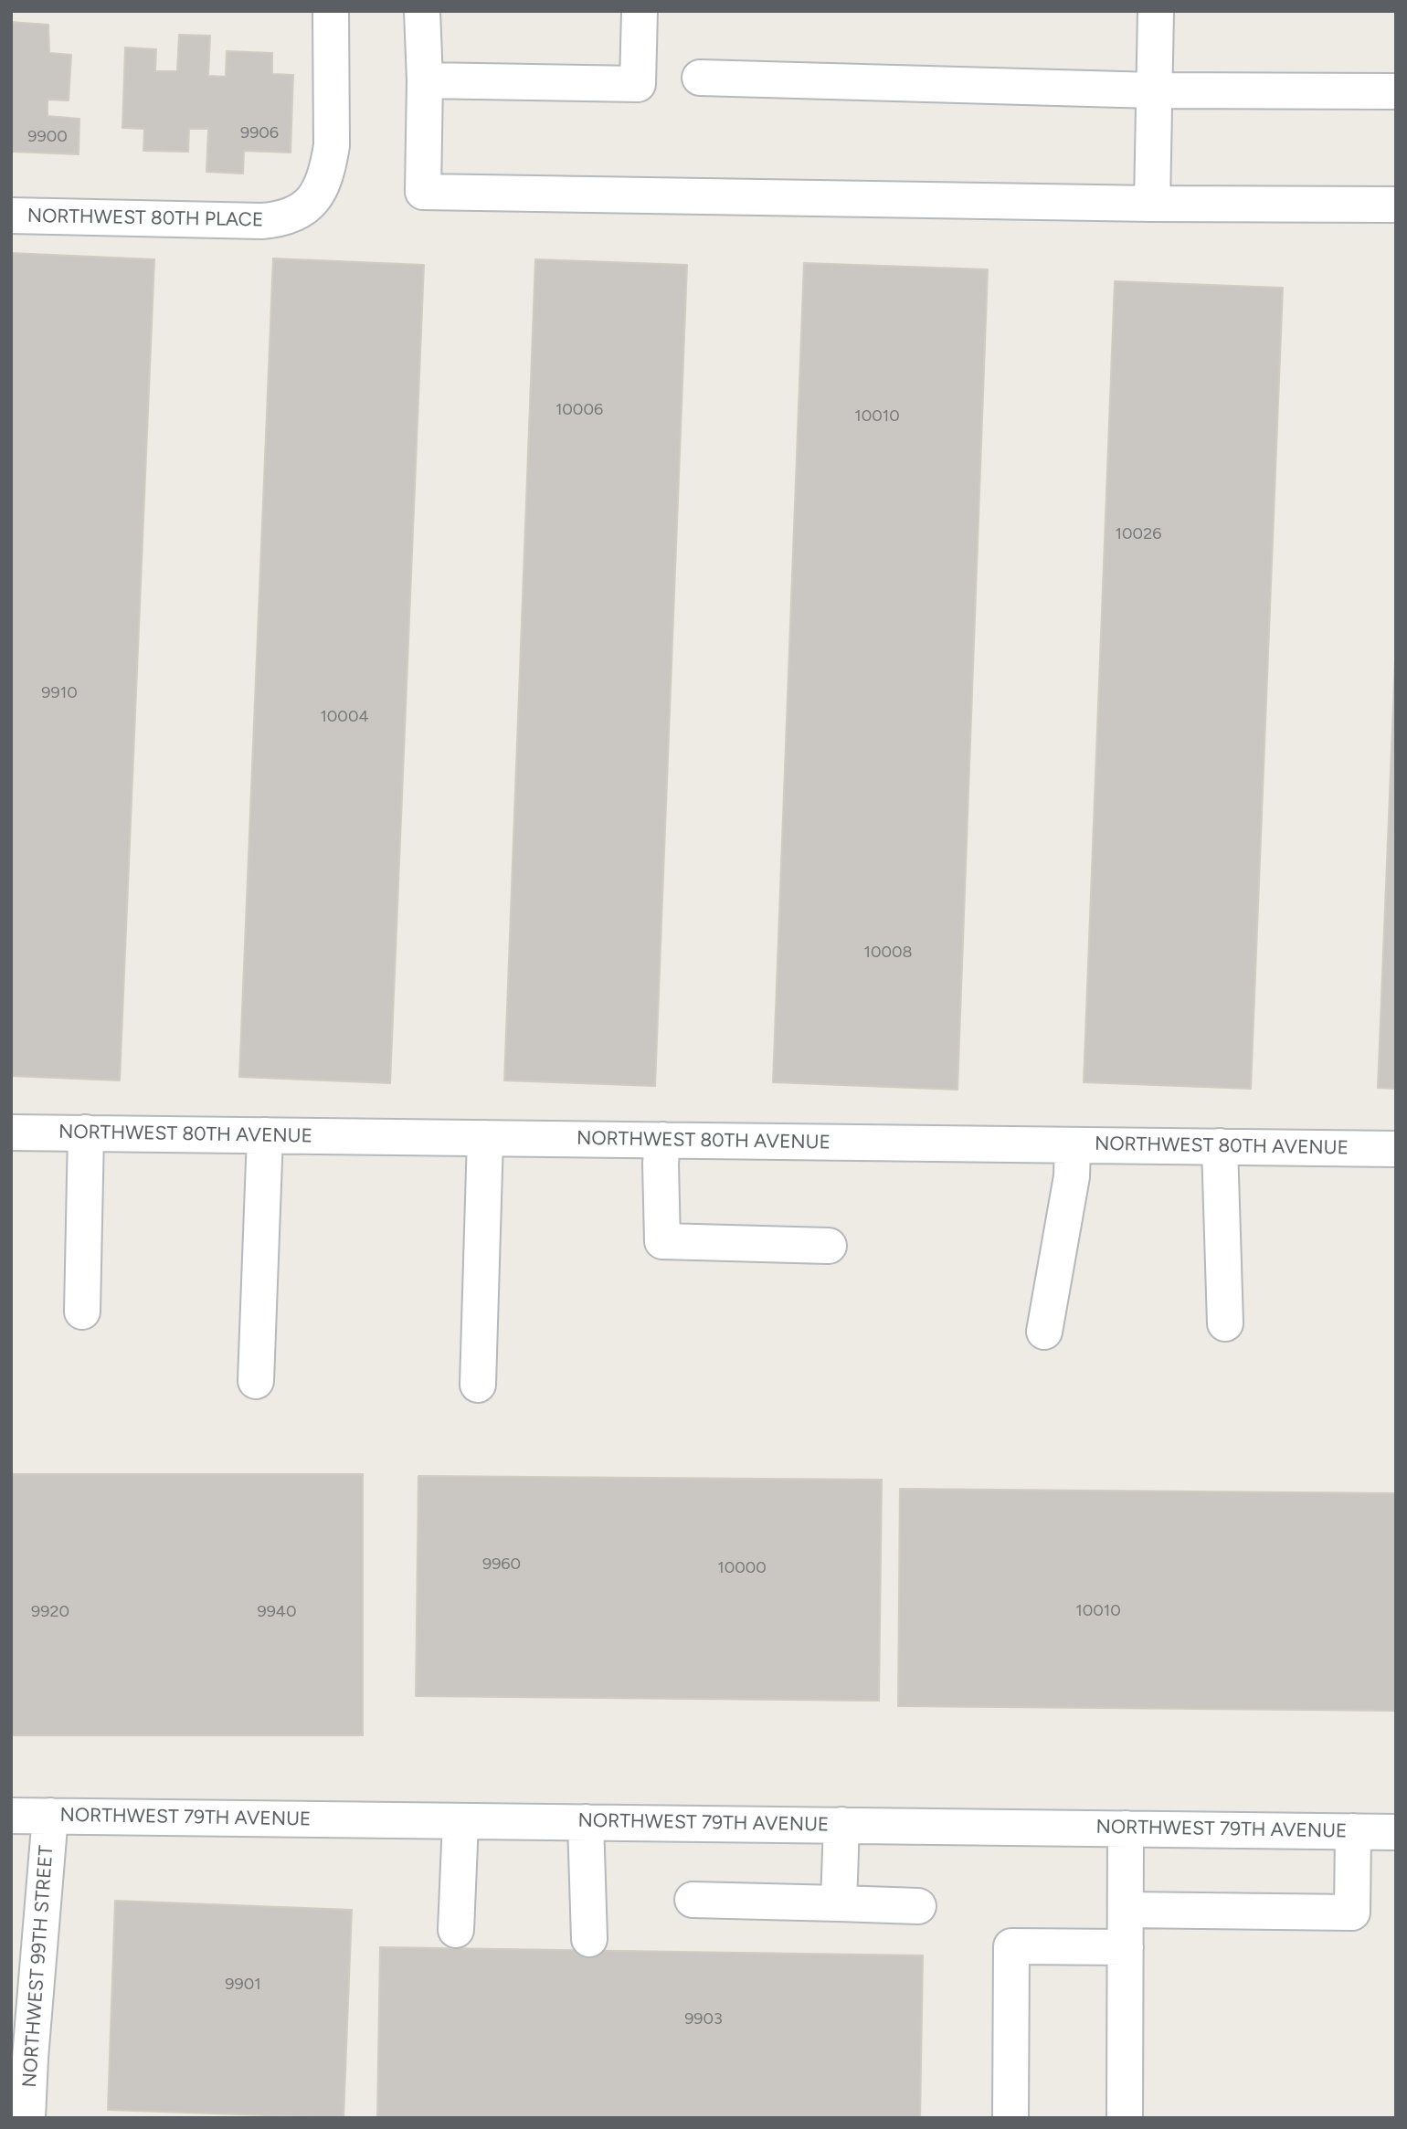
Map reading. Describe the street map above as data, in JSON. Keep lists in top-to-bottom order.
{
  "streets": {
    "street": [
      "NORTHWEST 80TH PLACE",
      "NORTHWEST 80TH AVENUE",
      "NORTHWEST 79TH AVENUE",
      "NORTHWEST 99TH STREET"
    ]
  },
  "crossings": [
    ["NORTHWEST 79TH AVENUE", "NORTHWEST 99TH STREET"]
  ],
  "house_numbers": [
    "9906",
    "9900",
    "10006",
    "10010",
    "10026",
    "9910",
    "10004",
    "10008",
    "9960",
    "10000",
    "10010",
    "9920",
    "9940",
    "9901",
    "9903"
  ]
}
